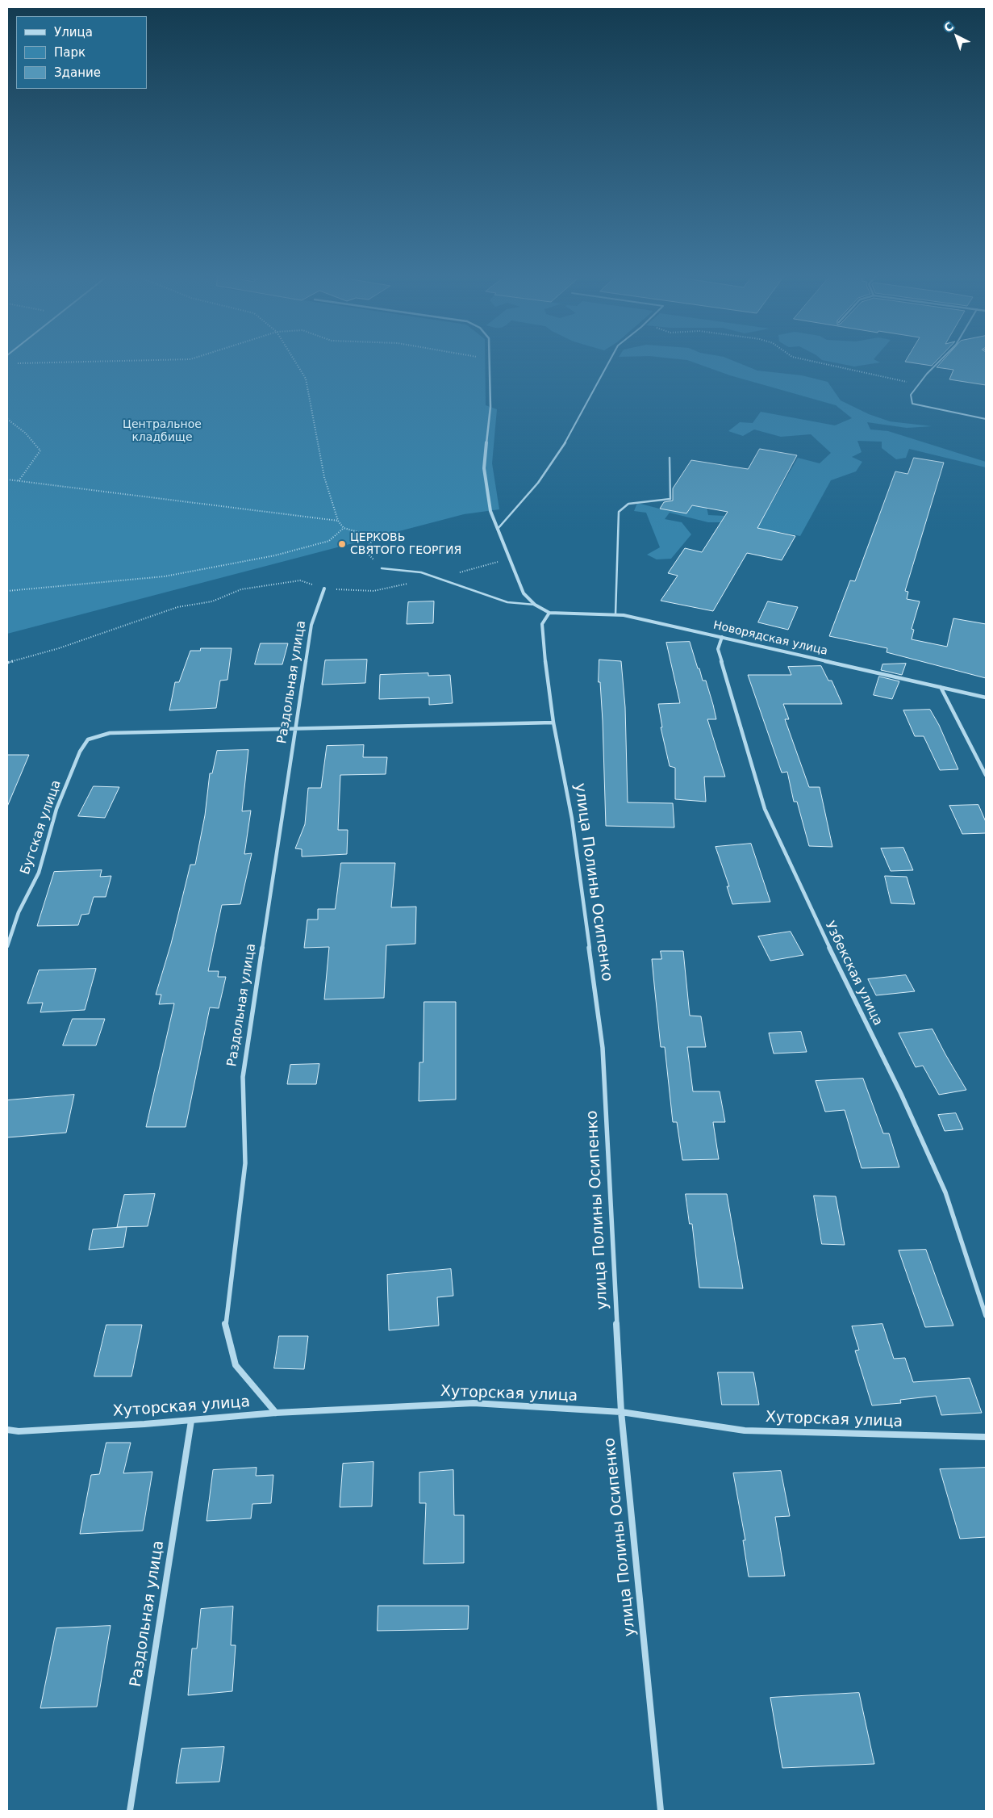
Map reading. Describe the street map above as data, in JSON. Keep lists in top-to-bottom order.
{
  "streets": {
    "street": [
      "Новорядская улица",
      "Раздольная улица",
      "Бугская улица",
      "улица Полины Осипенко",
      "Узбекская улица",
      "Хуторская улица"
    ]
  },
  "crossings": [
    ["Новорядская улица", "улица Полины Осипенко"],
    ["Новорядская улица", "Узбекская улица"],
    ["Раздольная улица", "Бугская улица"],
    ["Раздольная улица", "Хуторская улица"],
    ["улица Полины Осипенко", "Хуторская улица"]
  ],
  "parks": ["Центральное кладбище"],
  "places": ["ЦЕРКОВЬ СВЯТОГО ГЕОРГИЯ"],
  "legend": ["Улица", "Парк", "Здание"],
  "north": "top left"
}
